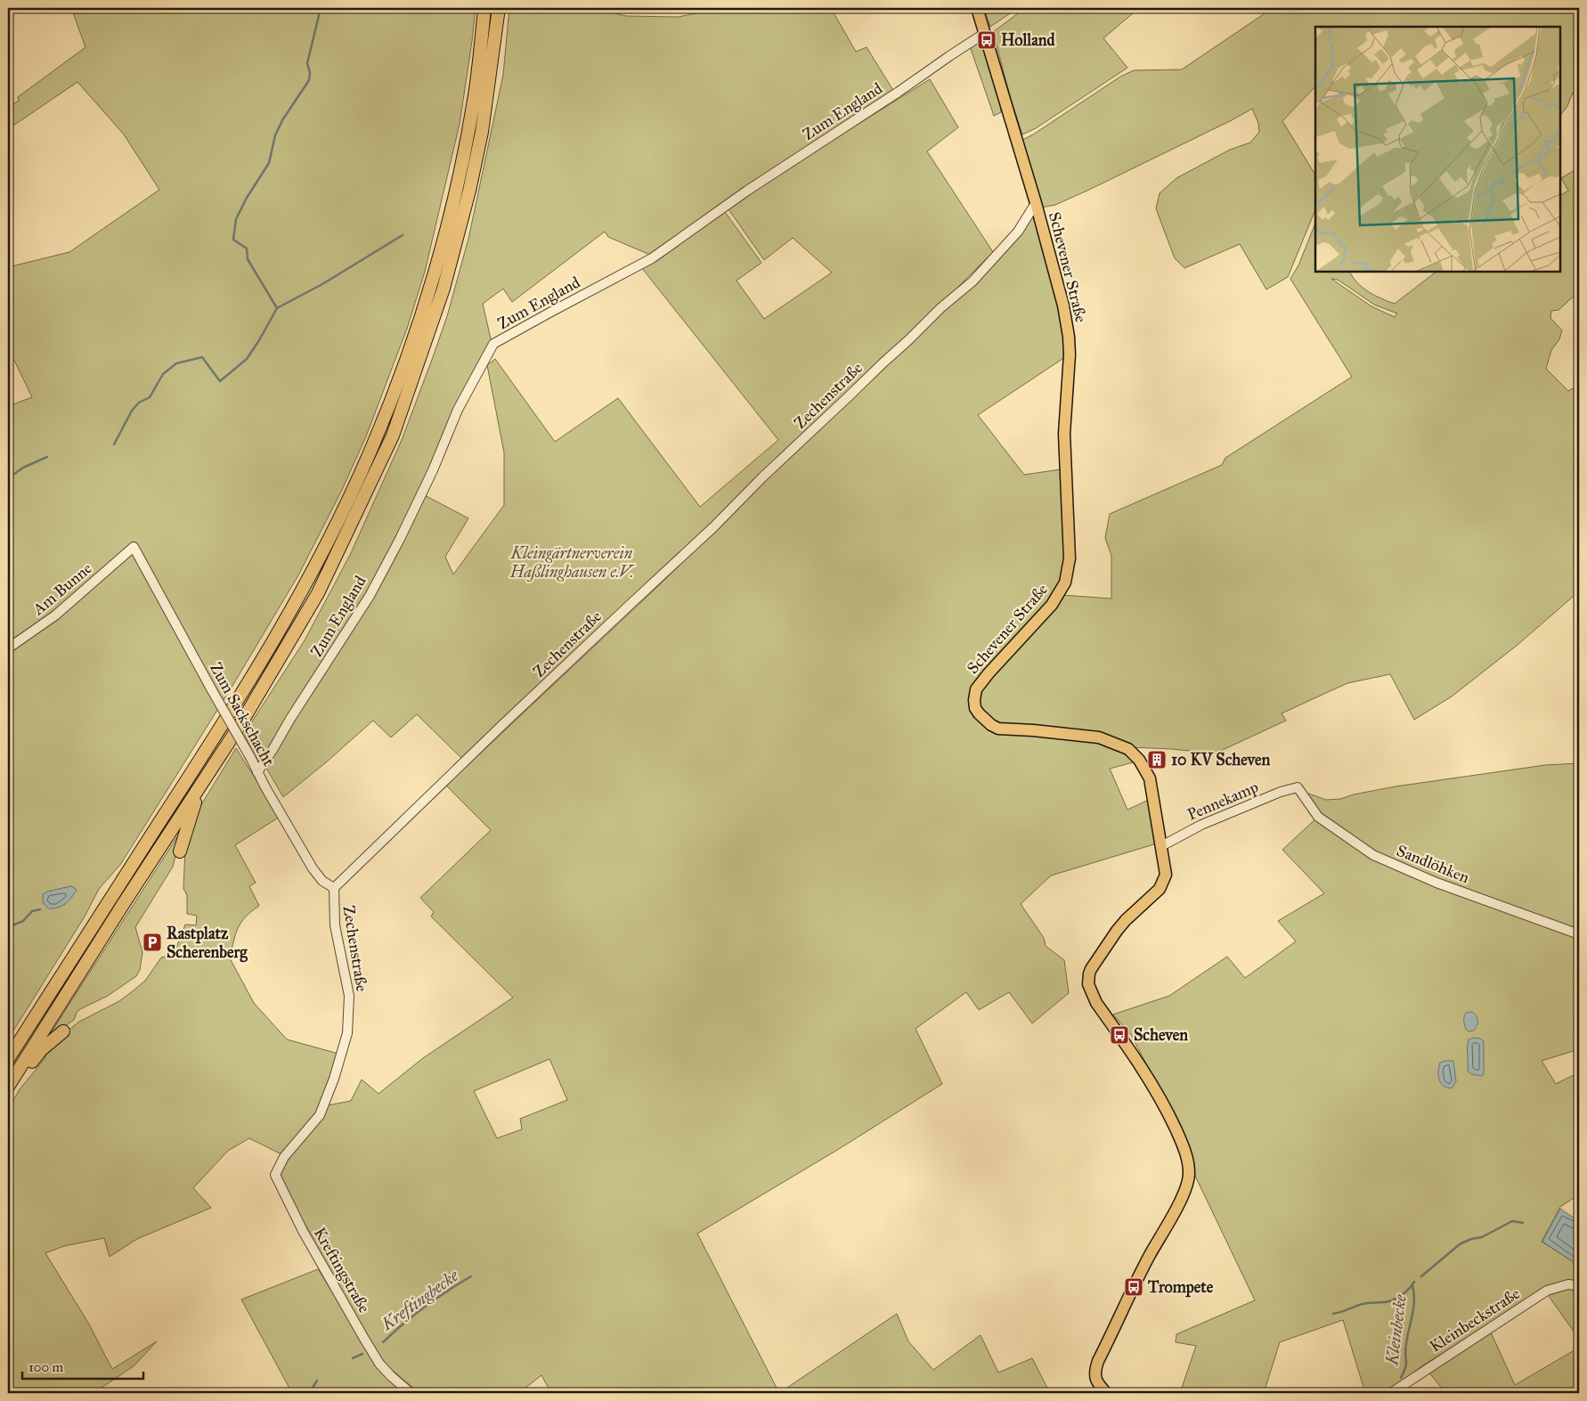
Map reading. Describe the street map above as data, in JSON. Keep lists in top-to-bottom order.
{
  "streets": {
    "main road": ["Schevener Straße"],
    "street": [
      "Zum England",
      "Zechenstraße",
      "Am Bunne",
      "Zum Sackschacht",
      "Pennekamp",
      "Sandlöhken",
      "Kreftingstraße",
      "Kleinbeckstraße"
    ]
  },
  "crossings": [
    ["Zum England", "Schevener Straße"],
    ["Zum England", "Zum Sackschacht"],
    ["Schevener Straße", "Zechenstraße"],
    ["Schevener Straße", "Pennekamp"],
    ["Zechenstraße", "Zum Sackschacht"],
    ["Zechenstraße", "Kreftingstraße"],
    ["Am Bunne", "Zum Sackschacht"],
    ["Pennekamp", "Sandlöhken"]
  ],
  "water": ["Kreftingbecke", "Kleinbecke"],
  "parks": ["Kleingärtnerverein Haßlinghausen e.V."],
  "places": {
    "bus stop": ["Holland", "Scheven", "Trompete"],
    "building": ["10 KV Scheven"],
    "parking": ["Rastplatz Scherenberg"]
  },
  "scale_bar": "100 m"
}
